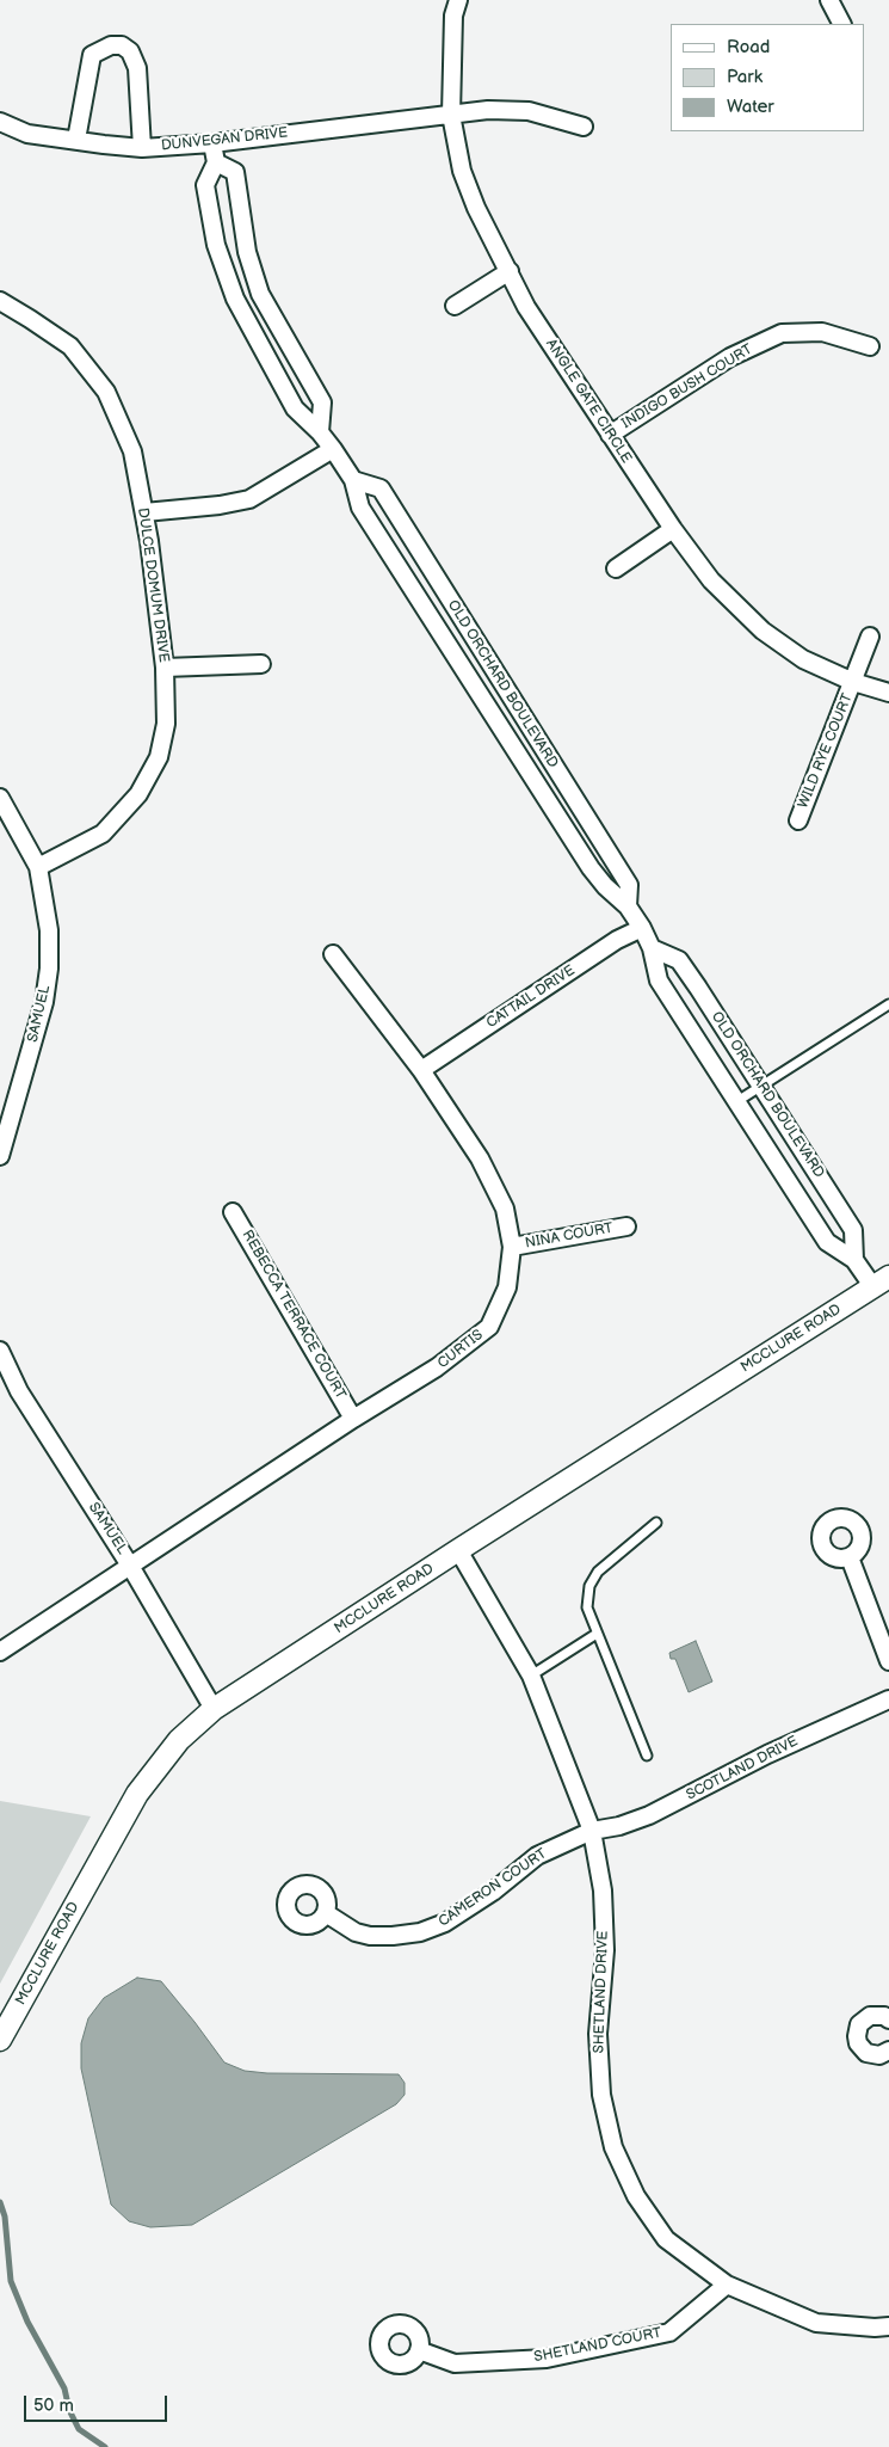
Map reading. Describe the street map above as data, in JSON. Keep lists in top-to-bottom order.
{
  "streets": {
    "street": [
      "DUNVEGAN DRIVE",
      "INDIGO BUSH COURT",
      "ANGLE GATE CIRCLE",
      "DULCE DOMUM DRIVE",
      "OLD ORCHARD BOULEVARD",
      "WILD RYE COURT",
      "CATTAIL DRIVE",
      "SAMUEL",
      "NINA COURT",
      "REBECCA TERRACE COURT",
      "MCCLURE ROAD",
      "CURTIS",
      "SCOTLAND DRIVE",
      "CAMERON COURT",
      "SHETLAND DRIVE",
      "SHETLAND COURT"
    ]
  },
  "crossings": [
    ["DUNVEGAN DRIVE", "ANGLE GATE CIRCLE"],
    ["INDIGO BUSH COURT", "ANGLE GATE CIRCLE"],
    ["ANGLE GATE CIRCLE", "WILD RYE COURT"],
    ["DULCE DOMUM DRIVE", "SAMUEL"],
    ["OLD ORCHARD BOULEVARD", "CATTAIL DRIVE"],
    ["OLD ORCHARD BOULEVARD", "MCCLURE ROAD"],
    ["CATTAIL DRIVE", "CURTIS"],
    ["SAMUEL", "MCCLURE ROAD"],
    ["SAMUEL", "CURTIS"],
    ["NINA COURT", "CURTIS"],
    ["REBECCA TERRACE COURT", "CURTIS"],
    ["MCCLURE ROAD", "SHETLAND DRIVE"],
    ["SCOTLAND DRIVE", "CAMERON COURT"],
    ["SCOTLAND DRIVE", "SHETLAND DRIVE"],
    ["CAMERON COURT", "SHETLAND DRIVE"],
    ["SHETLAND DRIVE", "SHETLAND COURT"]
  ],
  "legend": ["Road", "Park", "Water"],
  "scale_bar": "50 m"
}
